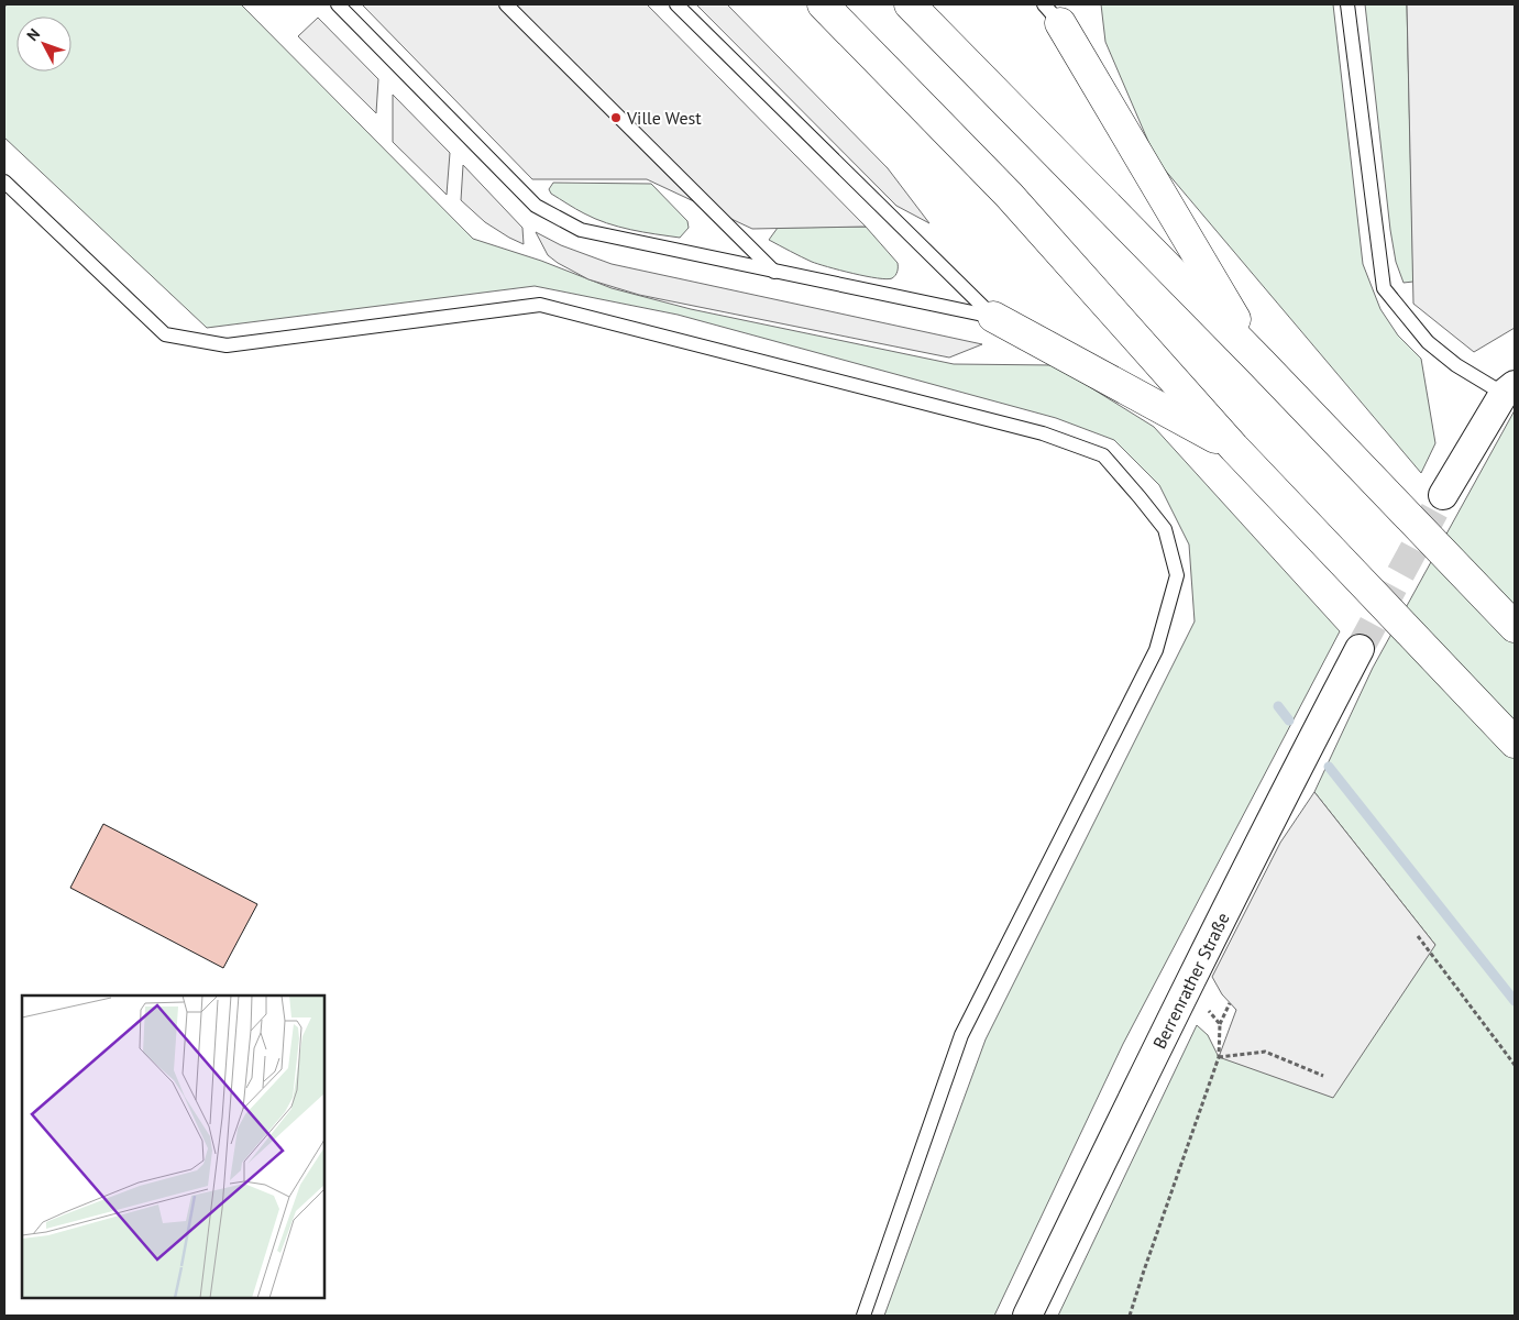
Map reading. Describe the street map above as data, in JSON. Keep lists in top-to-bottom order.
{
  "streets": {
    "street": ["Berrenrather Straße"]
  },
  "places": ["Ville West"],
  "north": "top left"
}
